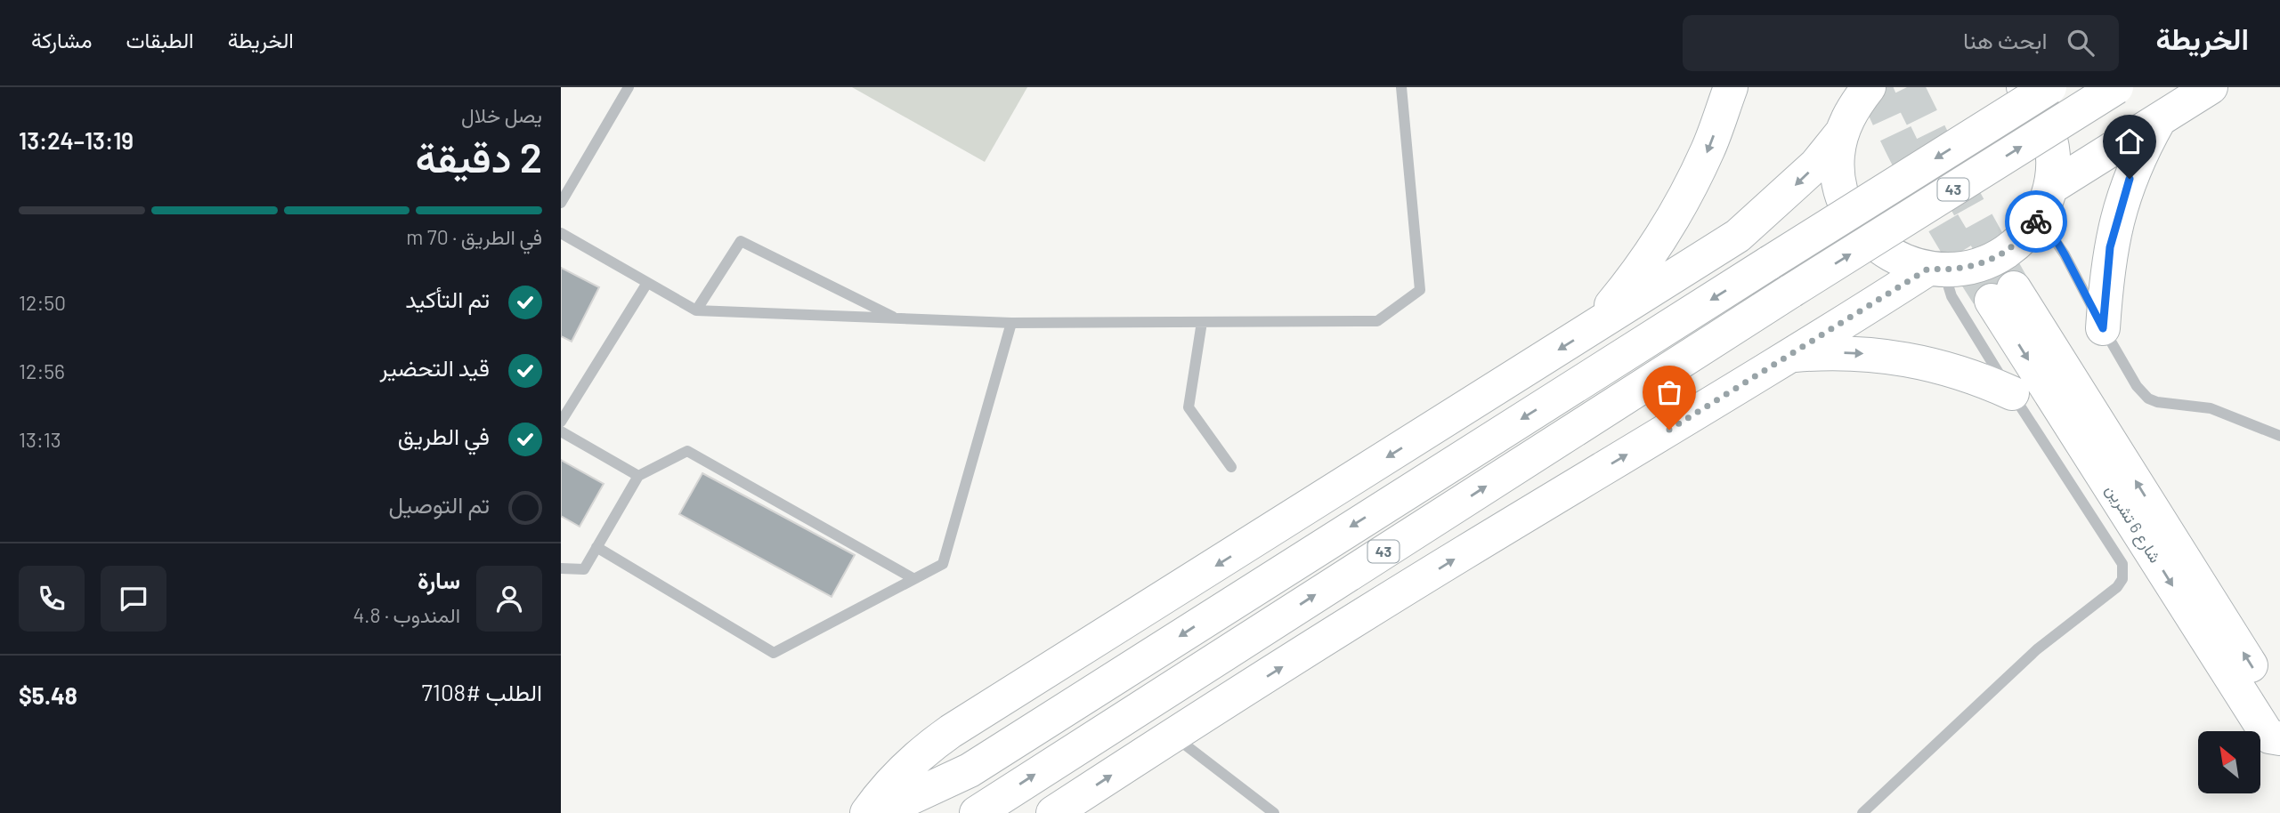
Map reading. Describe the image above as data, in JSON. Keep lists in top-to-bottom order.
{
  "streets": {
    "main road": ["43", "شارع 6 تشرين"]
  },
  "north": "top left",
  "page": {
    "header": "الخريطة",
    "search": "ابحث هنا",
    "nav": ["الخريطة", "الطبقات", "مشاركة"],
    "heading": ["2 دقيقة", "يصل خلال", "13:19–13:24"],
    "panel": [
      "سارة",
      "المندوب · 4.8",
      "الطلب #7108",
      "$5.48"
    ],
    "bar": "في الطريق · 70 m",
    "list": [
      ["تم التأكيد", "12:50"],
      ["قيد التحضير", "12:56"],
      ["في الطريق", "13:13"],
      "تم التوصيل"
    ]
  }
}
